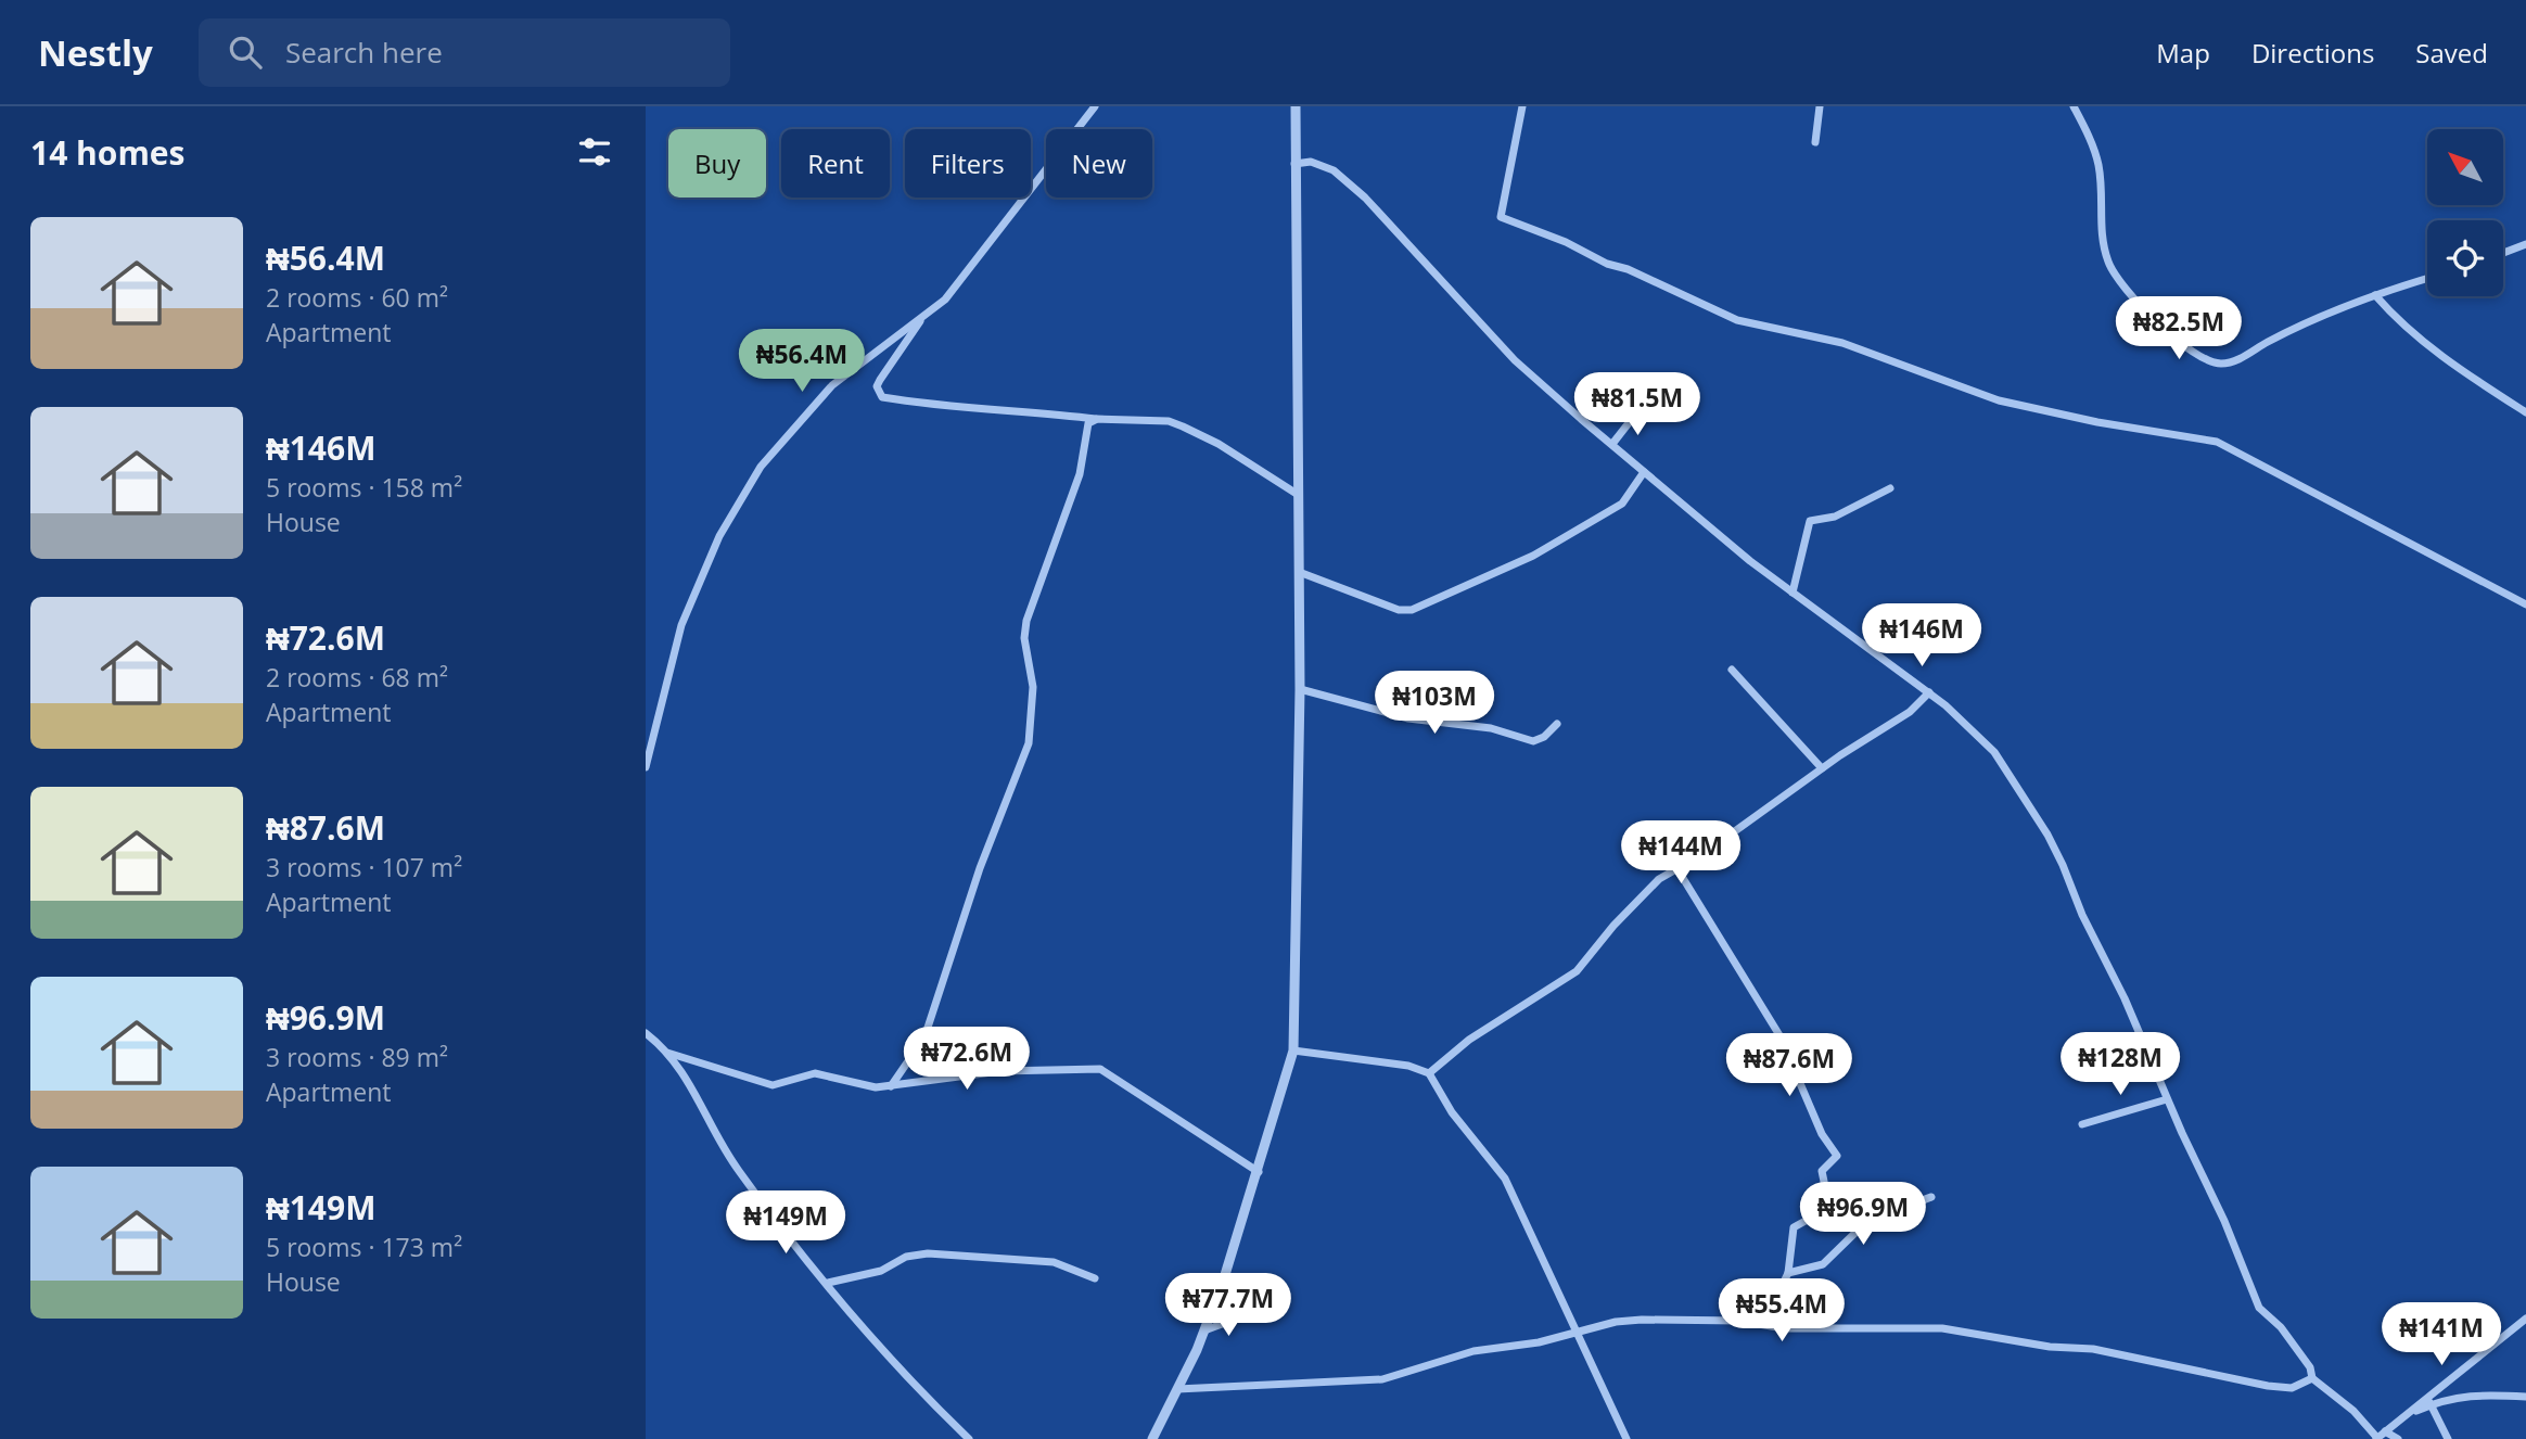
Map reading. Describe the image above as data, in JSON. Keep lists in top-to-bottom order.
{
  "north": "top left",
  "page": {
    "header": "Nestly",
    "search": "Search here",
    "nav": ["Map", "Directions", "Saved"],
    "heading": "14 homes",
    "chip": [
      "Buy",
      "Rent",
      "Filters",
      "New"
    ],
    "list": [
      {
        "name": "₦56.4M",
        "note": "2 rooms · 60 m² · Apartment"
      },
      {
        "name": "₦146M",
        "note": "5 rooms · 158 m² · House"
      },
      {
        "name": "₦72.6M",
        "note": "2 rooms · 68 m² · Apartment"
      },
      {
        "name": "₦87.6M",
        "note": "3 rooms · 107 m² · Apartment"
      },
      {
        "name": "₦96.9M",
        "note": "3 rooms · 89 m² · Apartment"
      },
      {
        "name": "₦149M",
        "note": "5 rooms · 173 m² · House"
      }
    ],
    "price": [
      "₦82.5M",
      "₦56.4M",
      "₦81.5M",
      "₦146M",
      "₦103M",
      "₦144M",
      "₦72.6M",
      "₦128M",
      "₦87.6M",
      "₦96.9M",
      "₦149M",
      "₦77.7M",
      "₦55.4M",
      "₦141M"
    ]
  }
}
